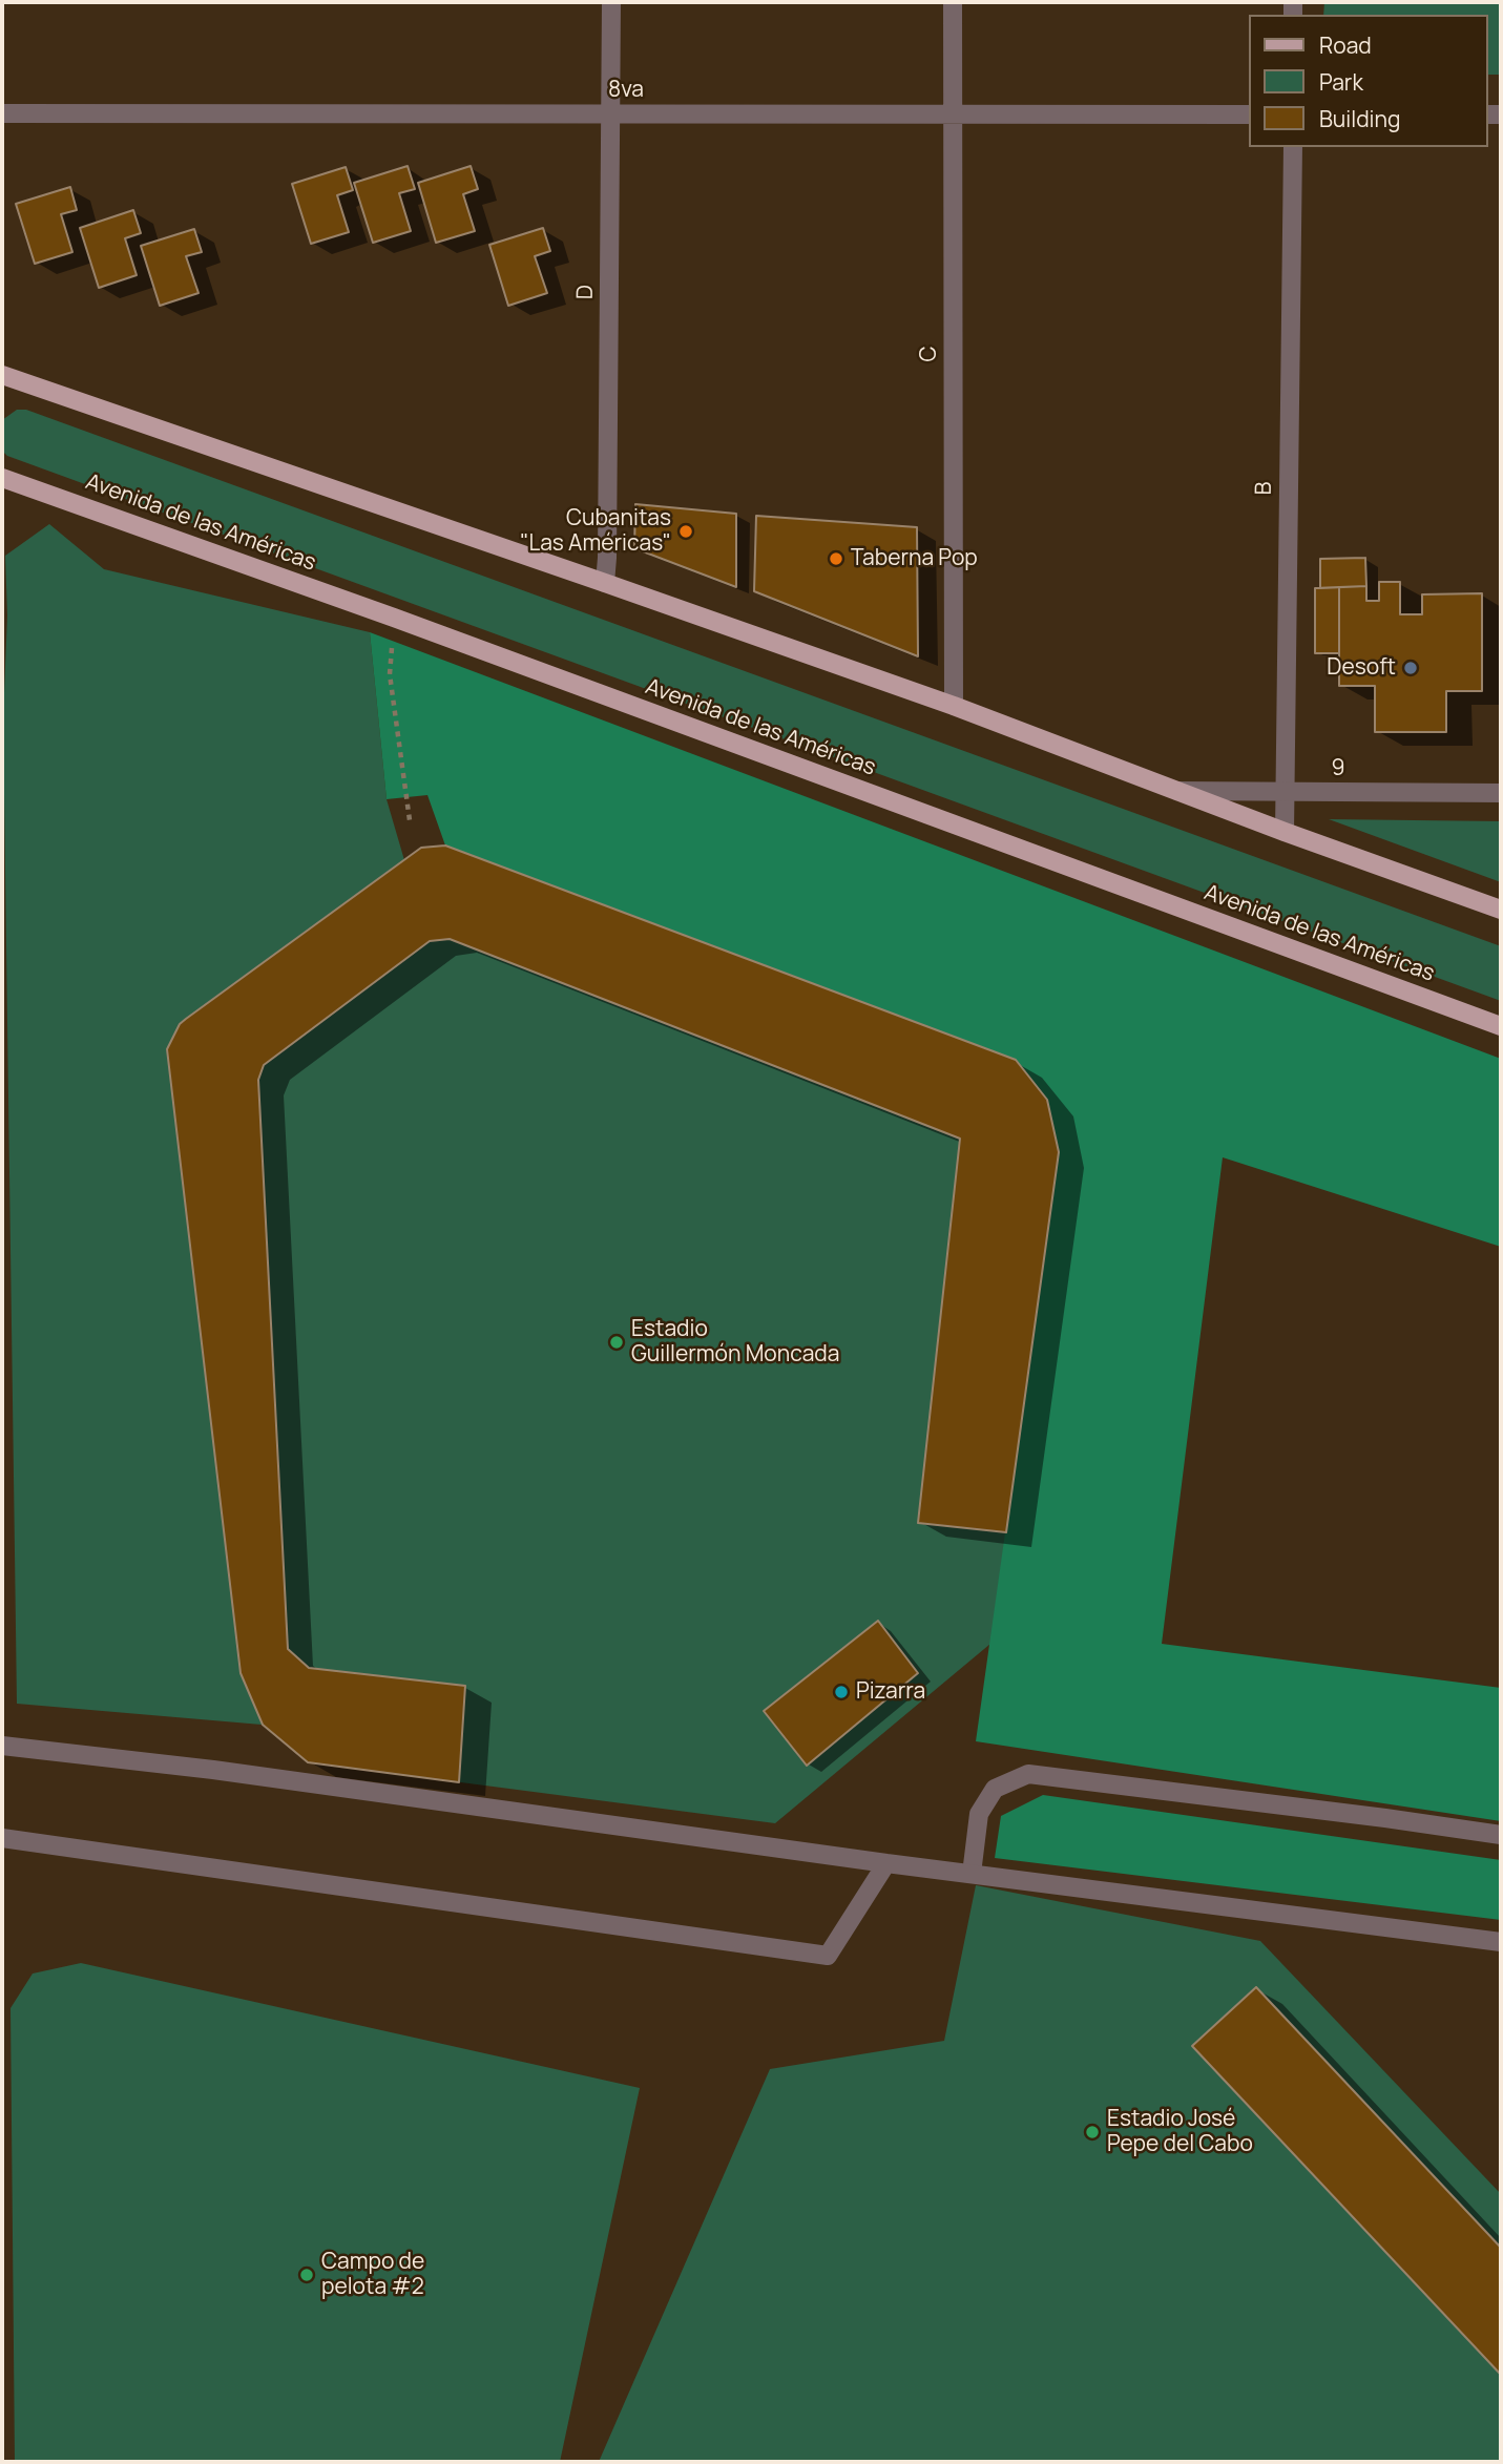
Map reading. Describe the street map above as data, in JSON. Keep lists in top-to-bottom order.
{
  "streets": {
    "main road": ["Avenida de las Américas"],
    "street": [
      "8va",
      "D",
      "C",
      "B",
      "9"
    ]
  },
  "crossings": [
    ["8va", "D"],
    ["8va", "C"],
    ["B", "9"]
  ],
  "places": [
    "Cubanitas \"Las Américas\"",
    "Taberna Pop",
    "Desoft",
    "Estadio Guillermón Moncada",
    "Pizarra",
    "Estadio José Pepe del Cabo",
    "Campo de pelota #2"
  ],
  "legend": ["Road", "Park", "Building"]
}
